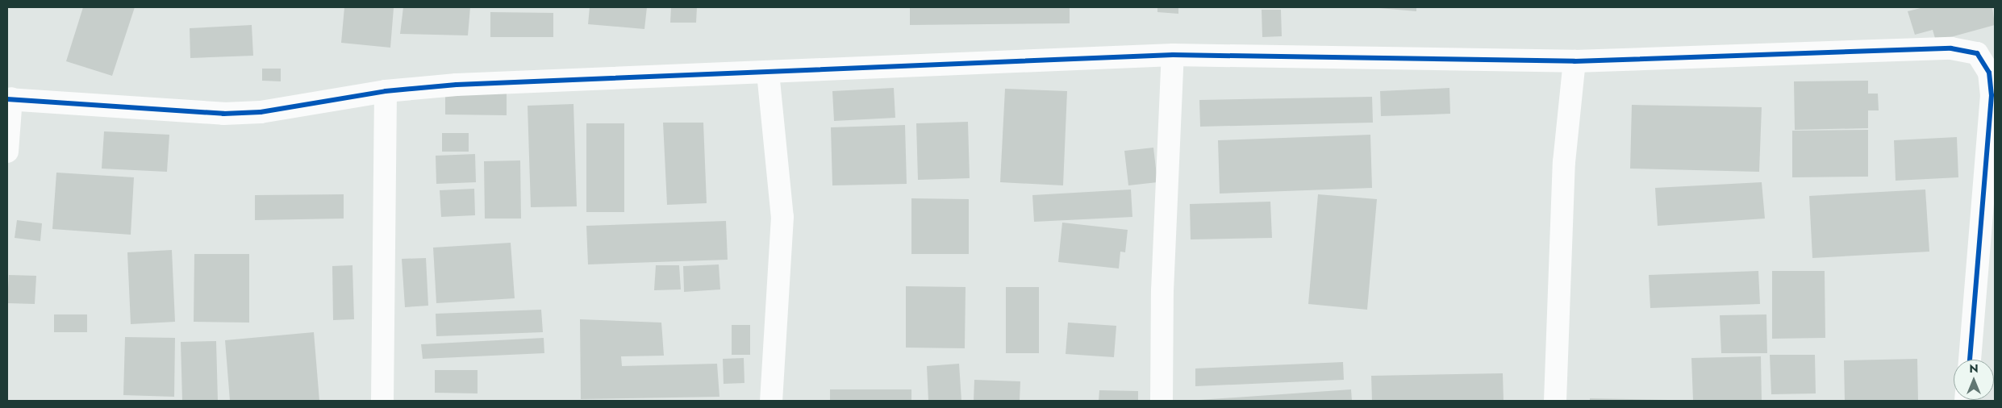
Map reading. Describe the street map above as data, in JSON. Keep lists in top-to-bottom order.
{
  "north": "top"
}
